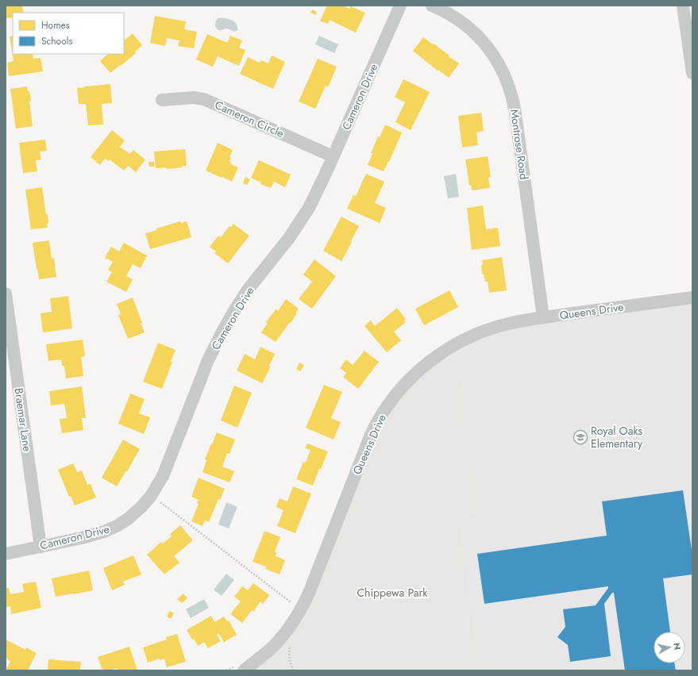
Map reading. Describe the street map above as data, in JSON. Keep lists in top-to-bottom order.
{
  "streets": {
    "street": [
      "Cameron Drive",
      "Cameron Circle",
      "Montrose Road",
      "Queens Drive",
      "Braemar Lane"
    ]
  },
  "crossings": [
    ["Cameron Drive", "Cameron Circle"],
    ["Cameron Drive", "Braemar Lane"],
    ["Montrose Road", "Queens Drive"]
  ],
  "parks": ["Chippewa Park"],
  "places": {
    "school or university": ["Royal Oaks Elementary"]
  },
  "legend": ["Homes", "Schools"],
  "north": "right"
}
